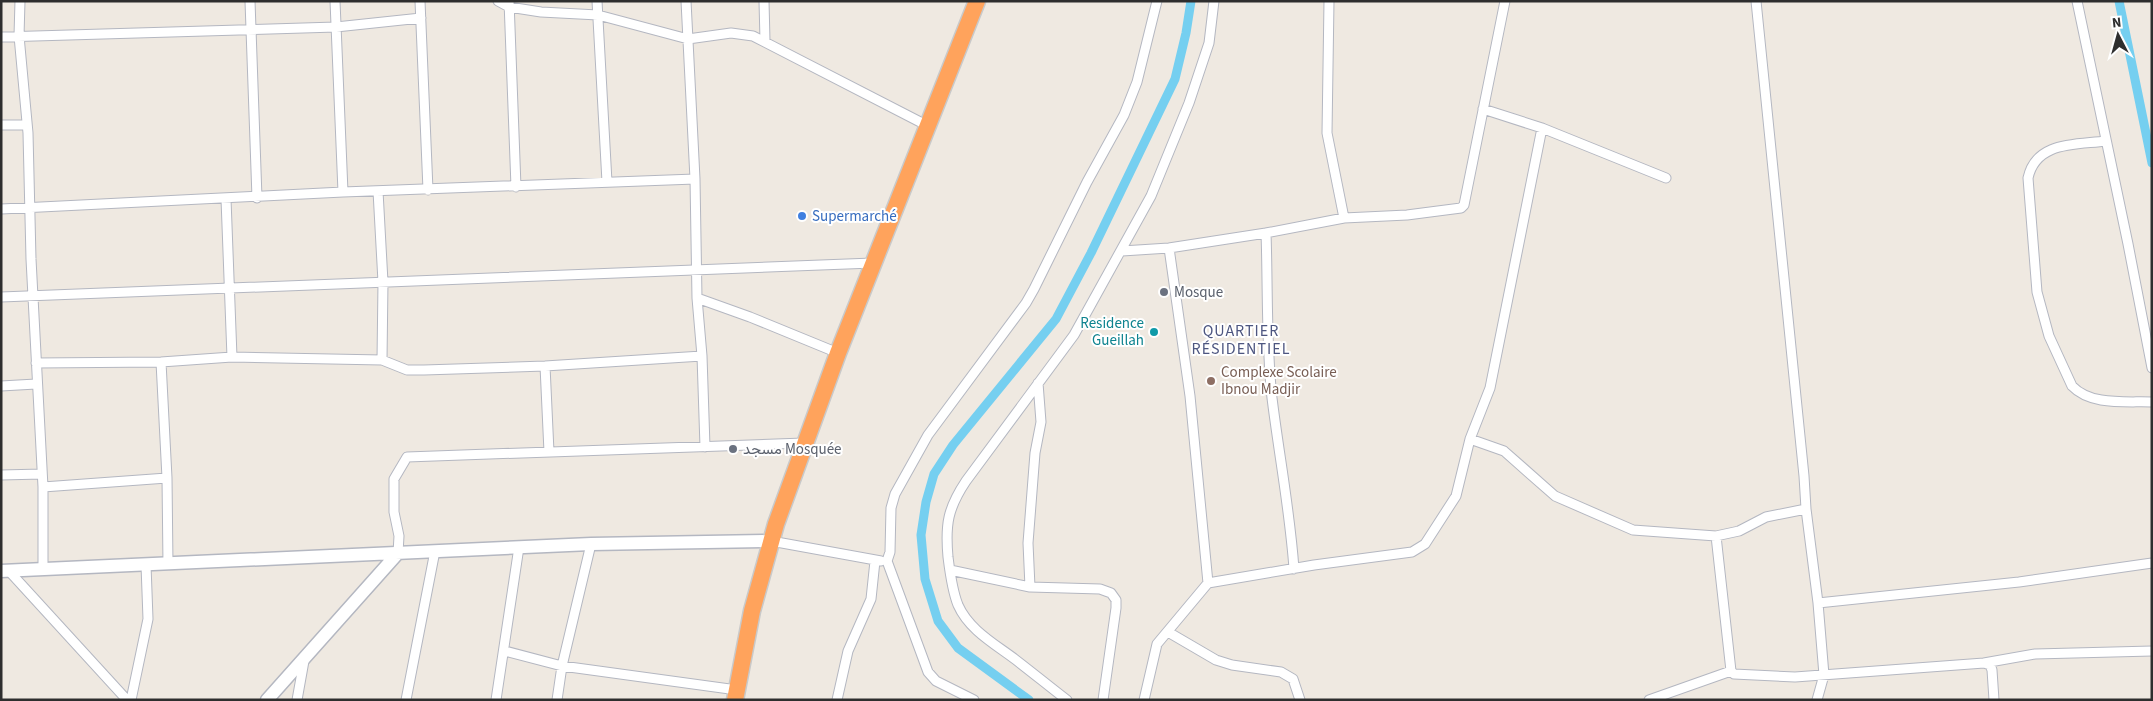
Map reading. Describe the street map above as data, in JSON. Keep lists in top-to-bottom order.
{
  "districts": ["QUARTIER RÉSIDENTIEL"],
  "places": [
    "Supermarché",
    "Mosque",
    "Residence Gueillah",
    "Complexe Scolaire Ibnou Madjir",
    "مسجد Mosquée"
  ],
  "north": "top"
}
